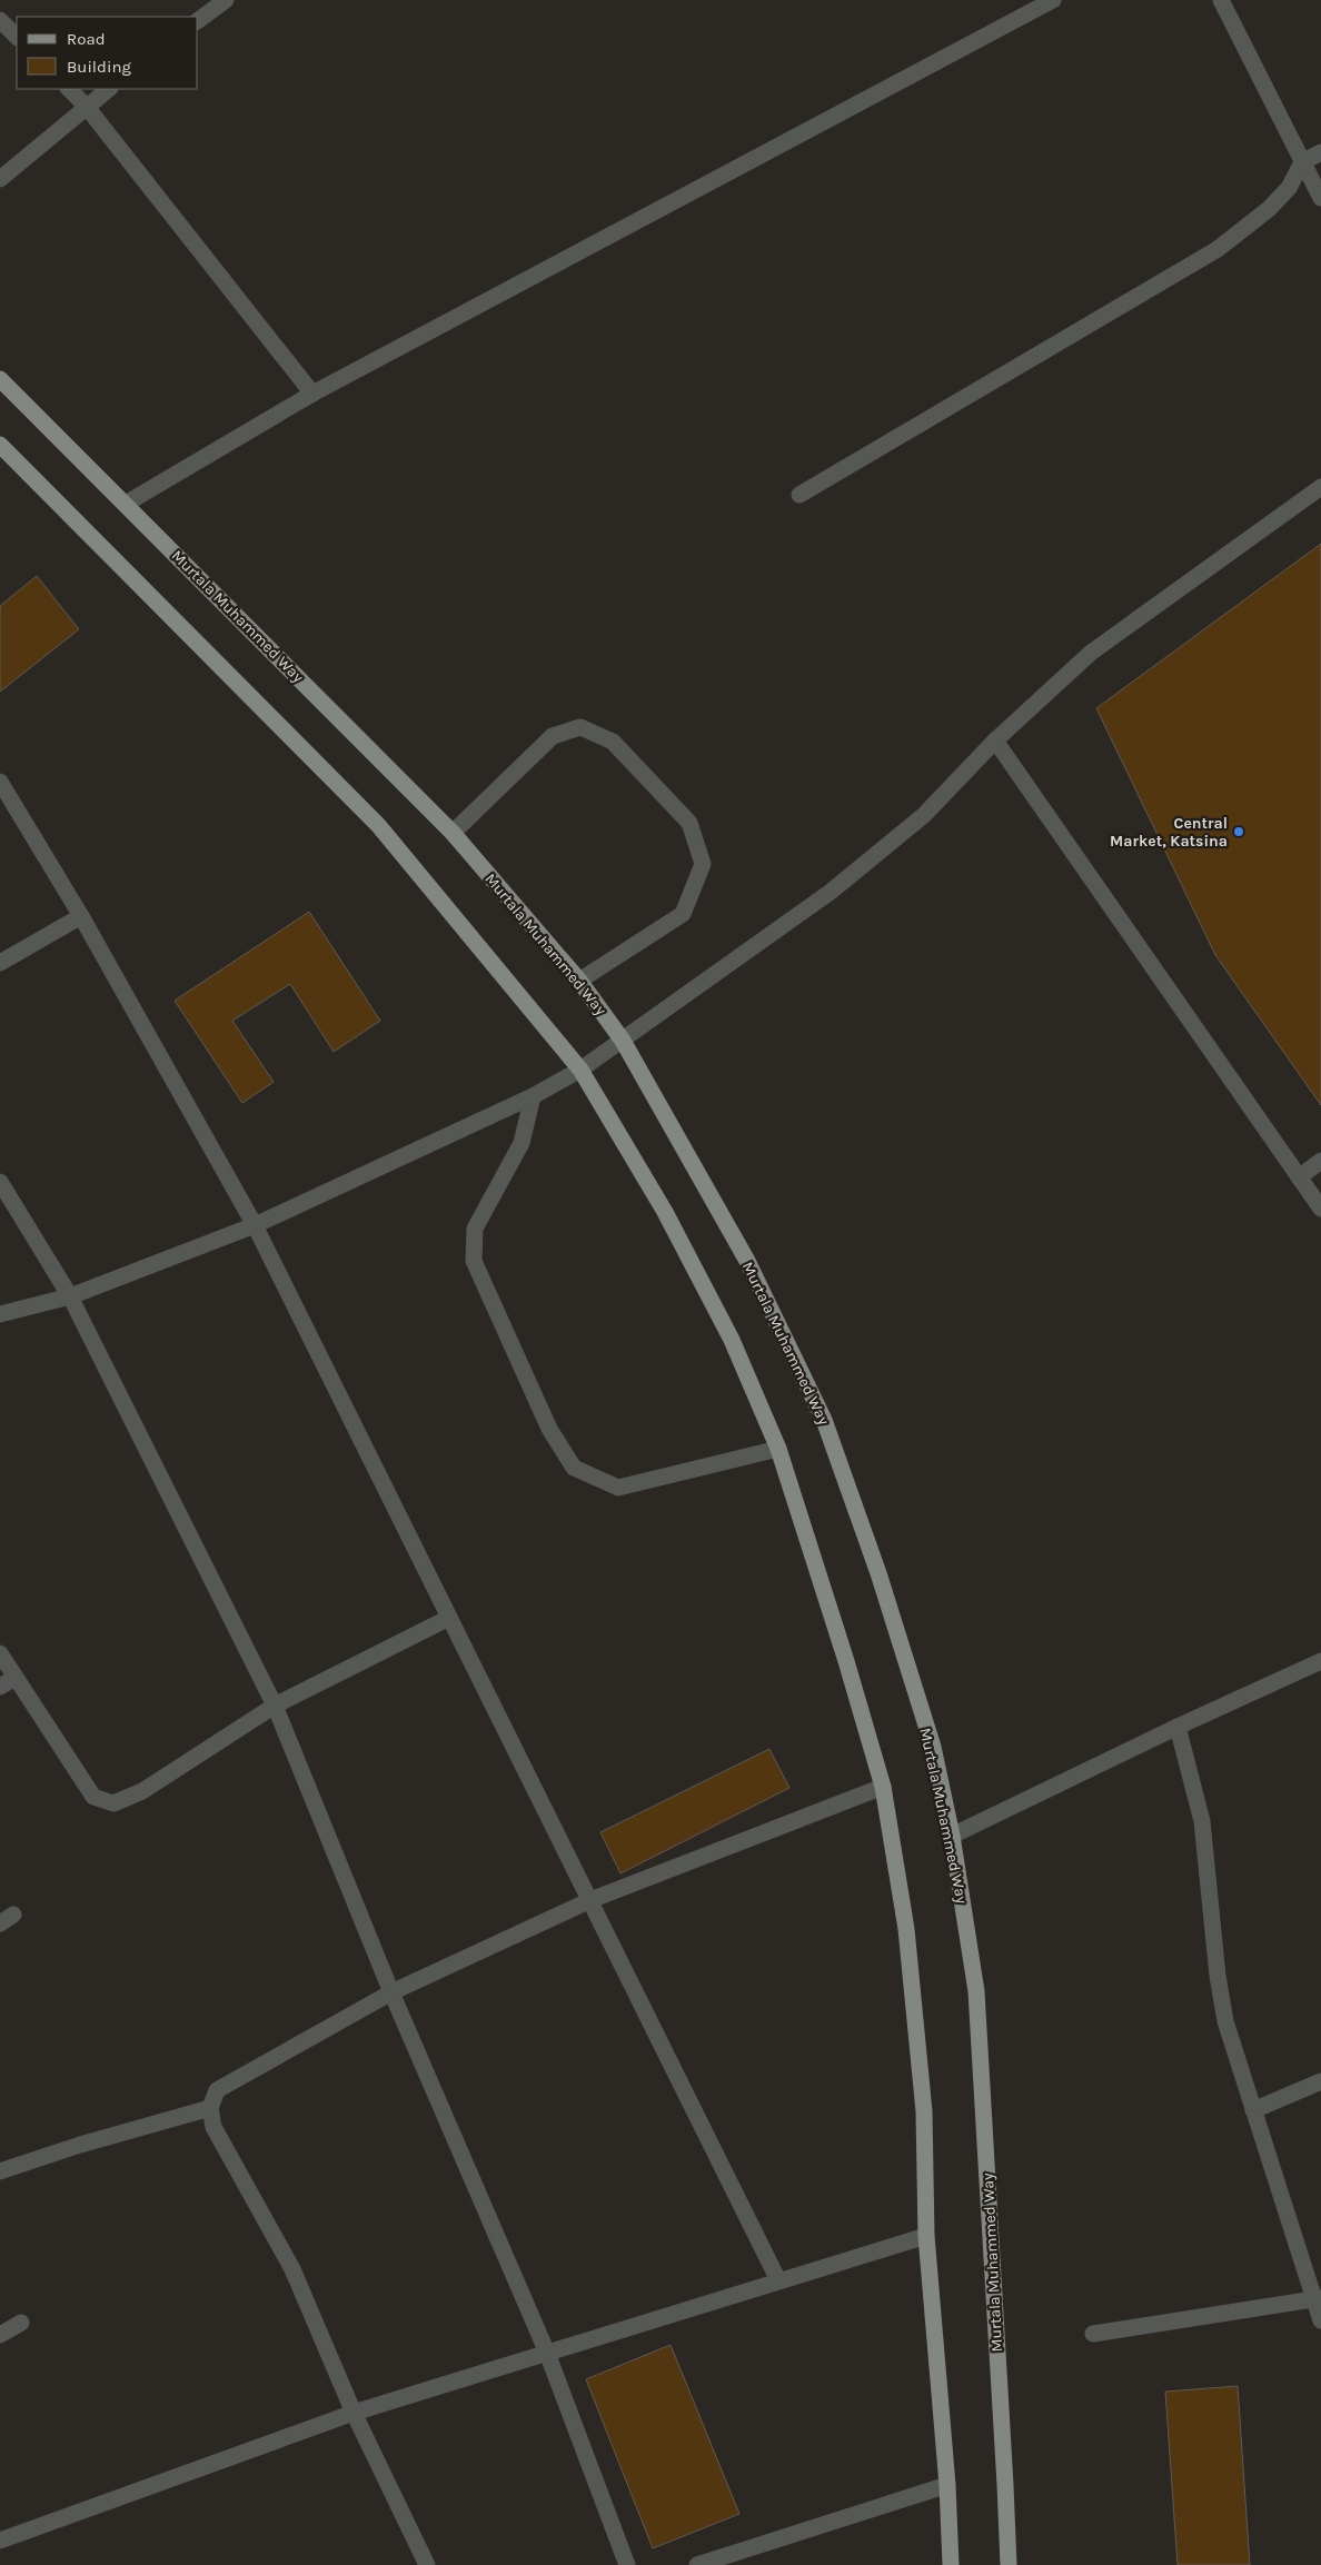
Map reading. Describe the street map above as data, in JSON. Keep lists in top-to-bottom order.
{
  "streets": {
    "main road": ["Murtala Muhammed Way"]
  },
  "places": ["Central Market, Katsina"],
  "legend": ["Road", "Building"]
}
